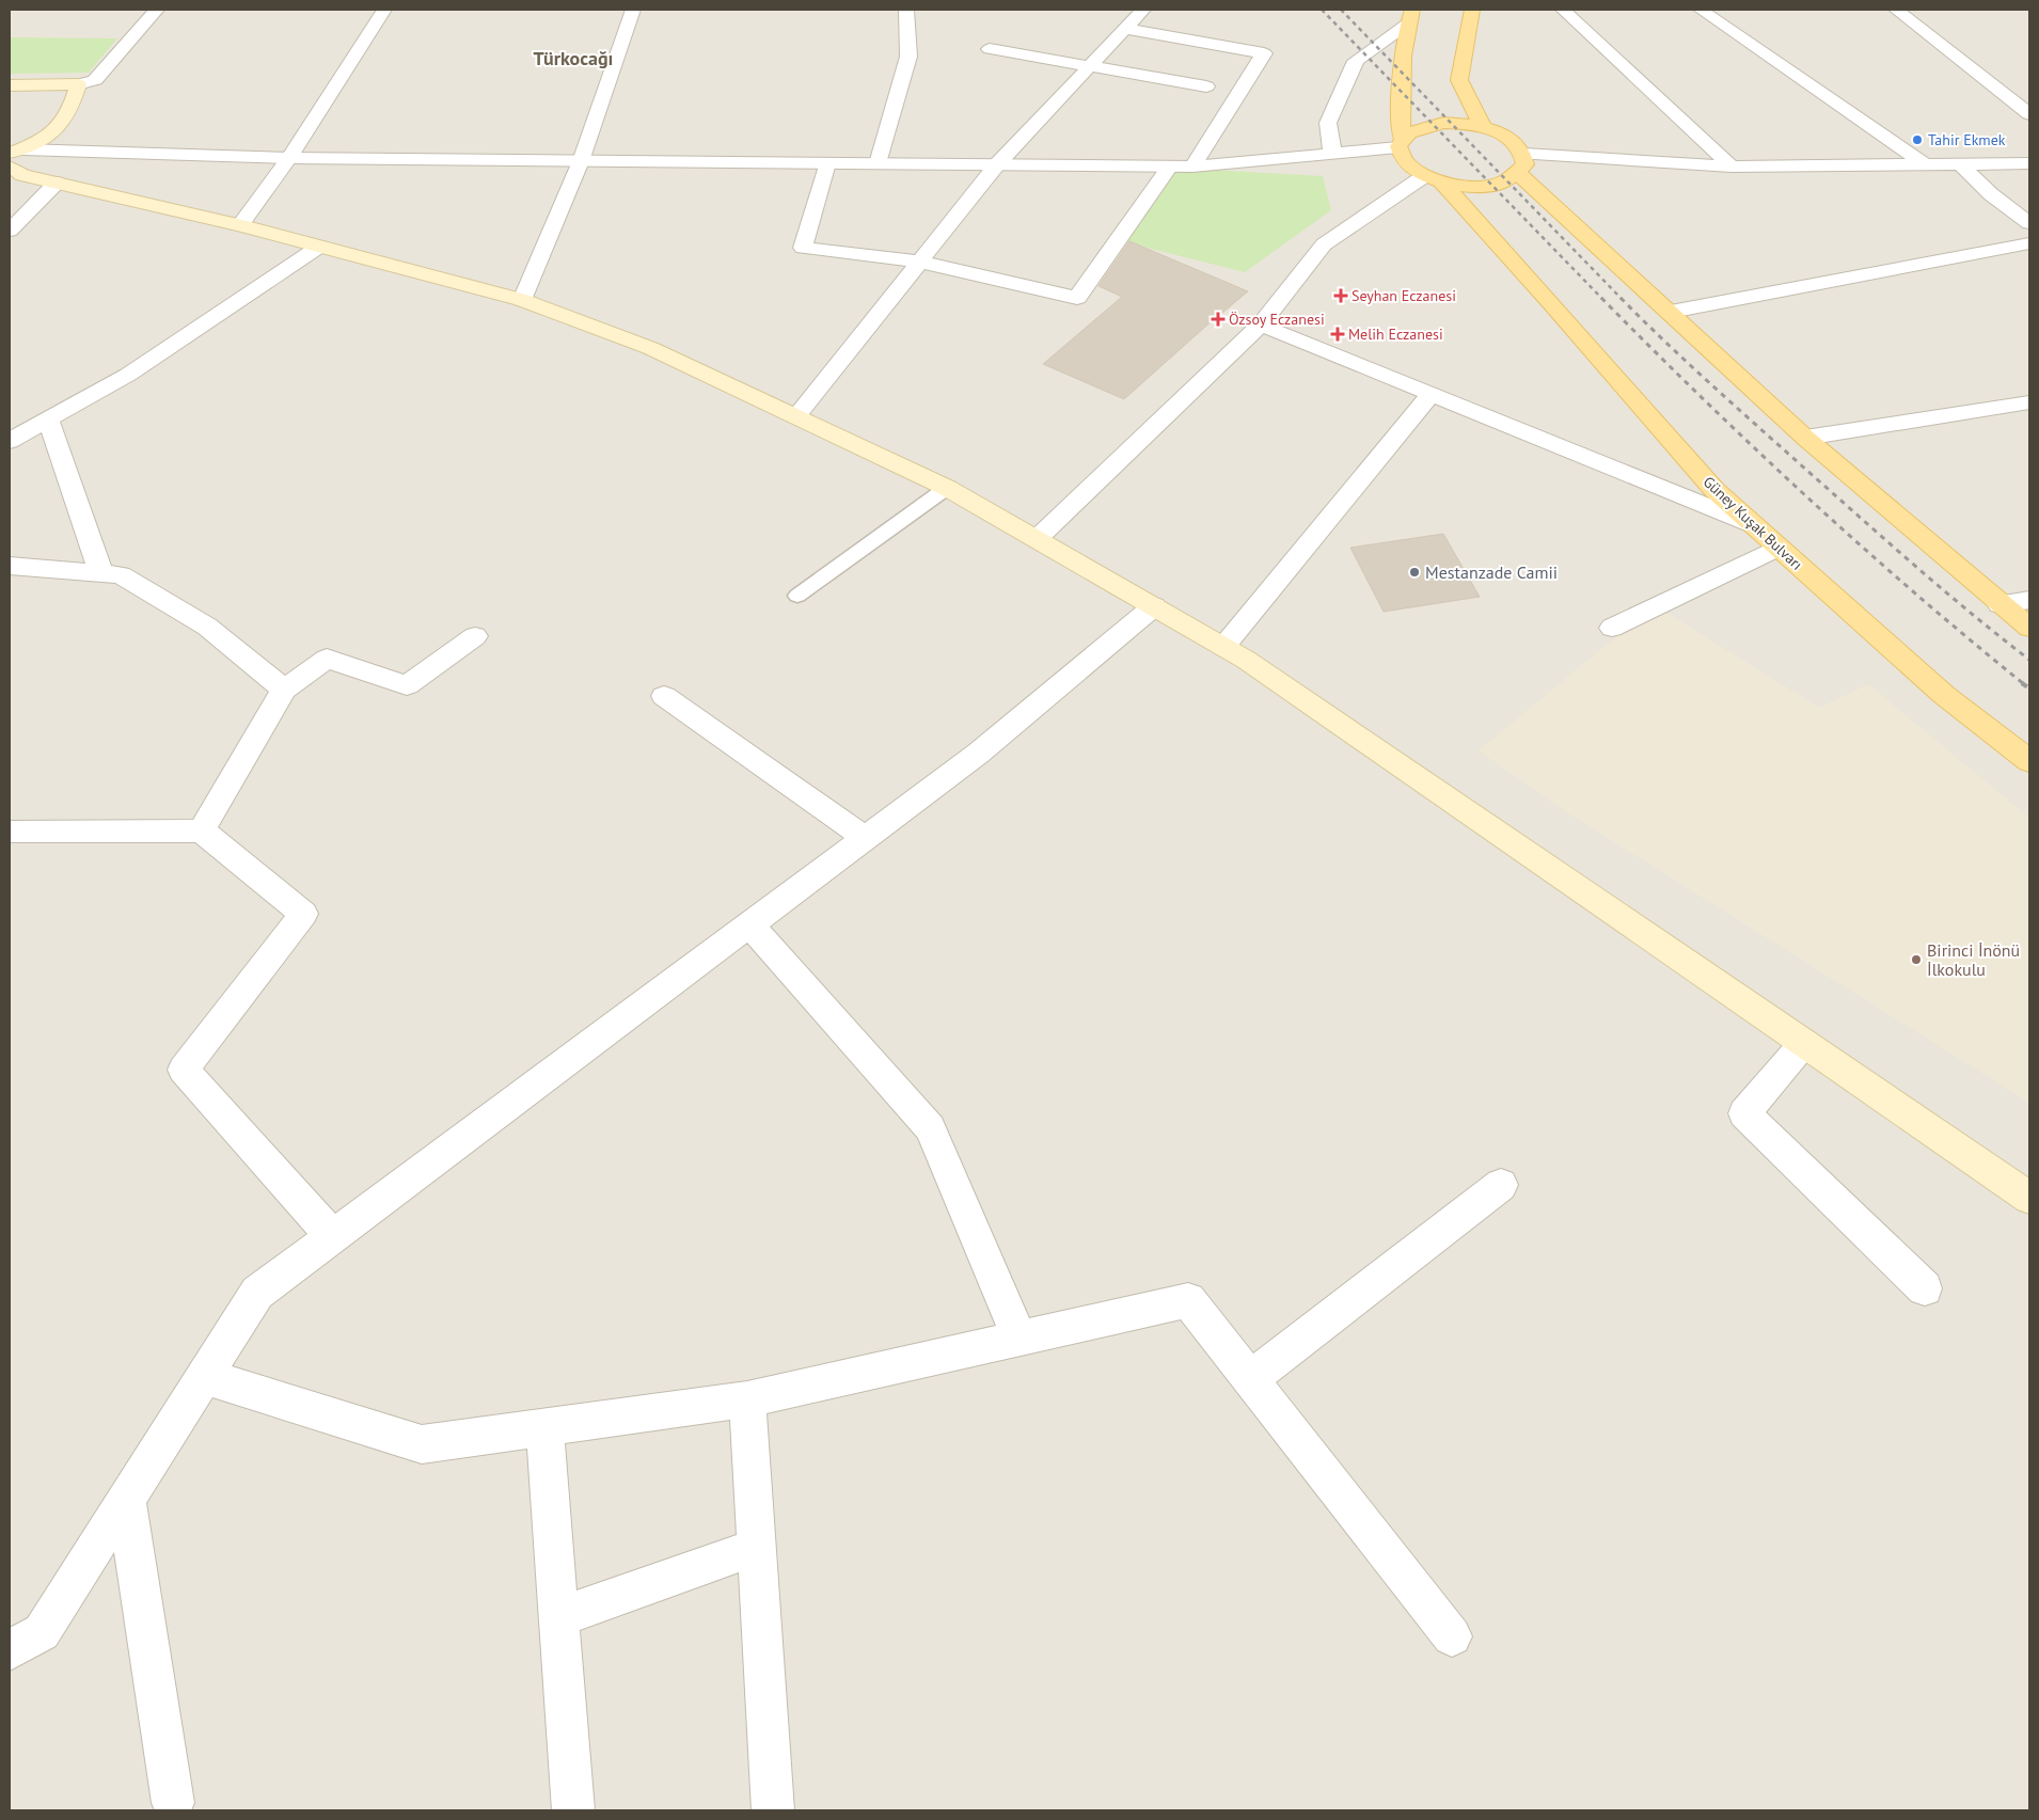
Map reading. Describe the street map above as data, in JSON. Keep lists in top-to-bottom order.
{
  "streets": {
    "main road": ["Güney Kuşak Bulvarı"]
  },
  "districts": ["Türkocağı"],
  "places": {
    "other": ["Tahir Ekmek", "Mestanzade Camii", "Birinci İnönü İlkokulu"],
    "health": ["Seyhan Eczanesi", "Özsoy Eczanesi", "Melih Eczanesi"]
  }
}
